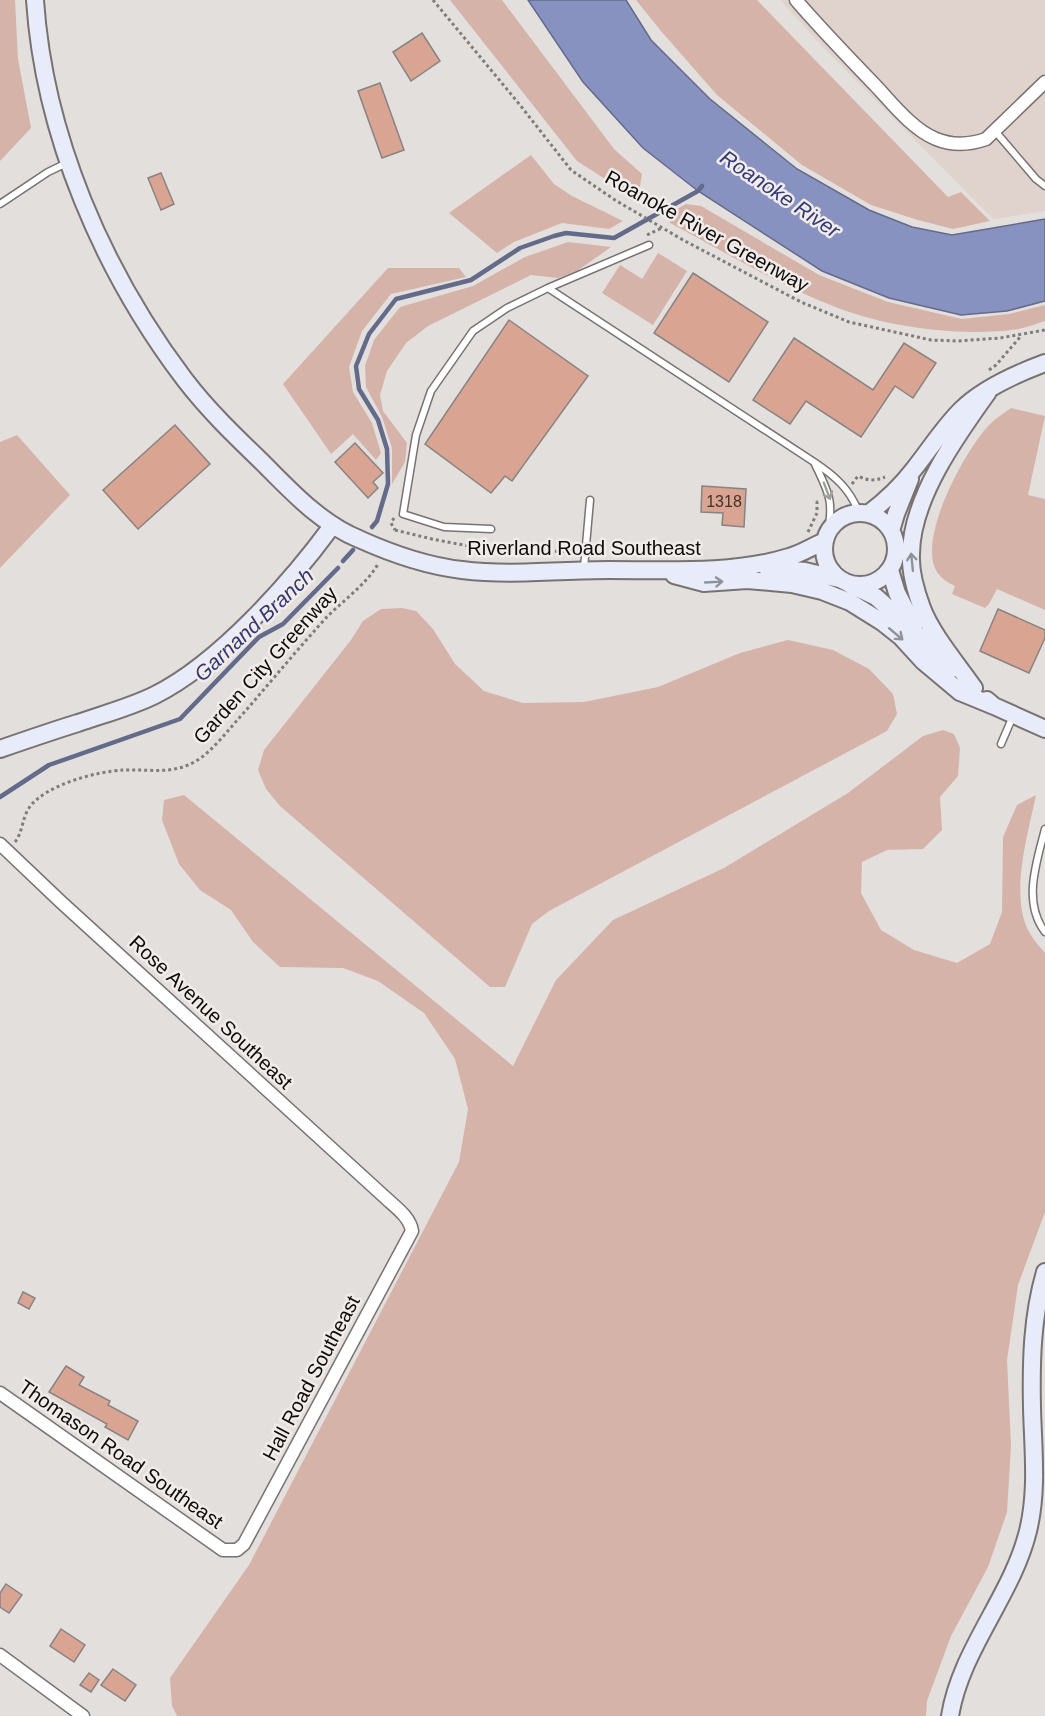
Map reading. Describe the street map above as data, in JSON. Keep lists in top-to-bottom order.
{
  "streets": {
    "main road": ["Riverland Road Southeast"],
    "street": ["Rose Avenue Southeast", "Hall Road Southeast", "Thomason Road Southeast"],
    "path": ["Roanoke River Greenway", "Garden City Greenway"]
  },
  "crossings": [
    ["Rose Avenue Southeast", "Hall Road Southeast"],
    ["Hall Road Southeast", "Thomason Road Southeast"]
  ],
  "water": ["Roanoke River", "Garnand Branch"],
  "house_numbers": ["1318"]
}
